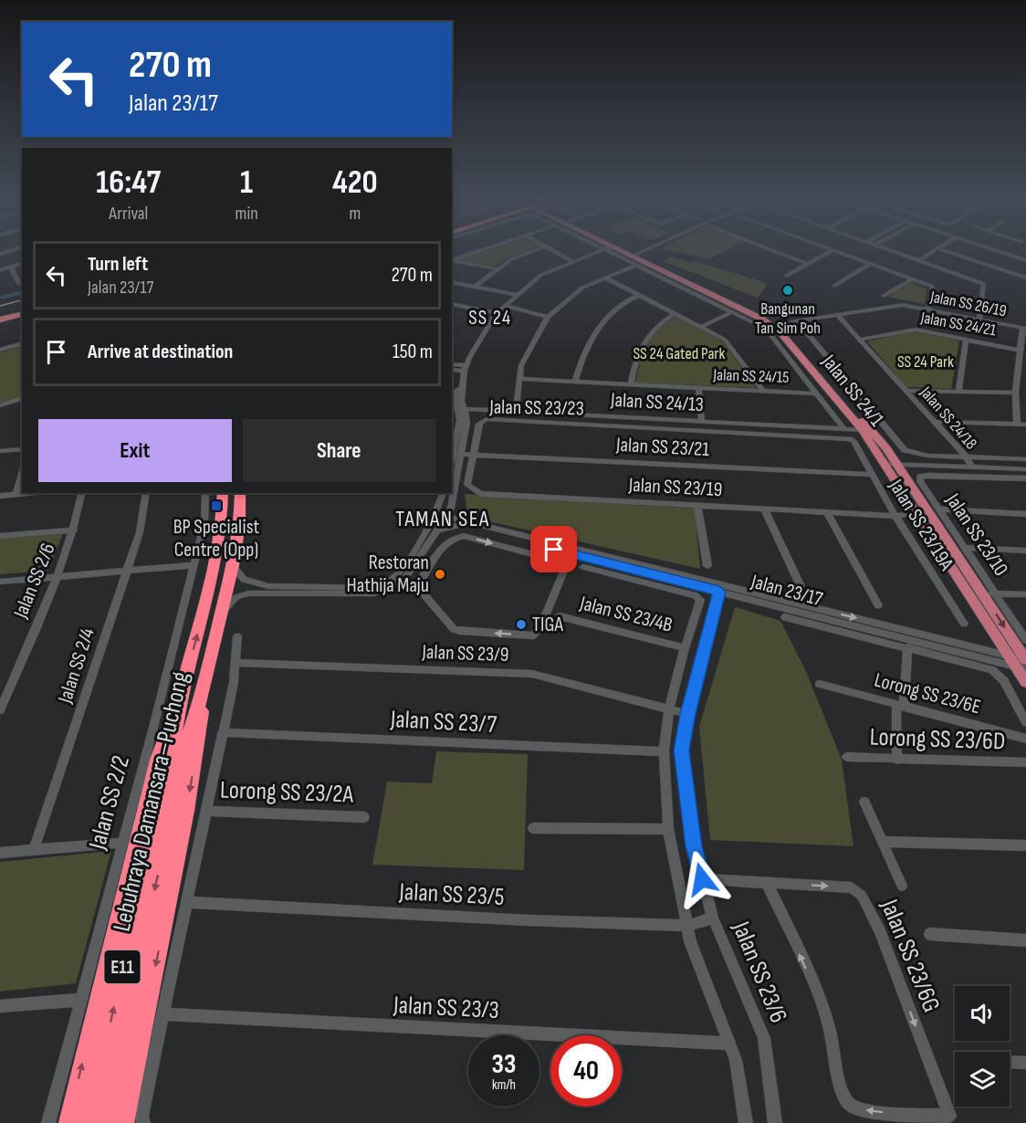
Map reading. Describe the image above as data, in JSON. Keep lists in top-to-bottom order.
{
  "streets": {
    "highway": ["Lebuhraya Damansara–Puchong", "E11"],
    "main road": ["Jalan SS 24/1"],
    "street": [
      "Jalan SS 26/19",
      "Jalan SS 24/21",
      "Jalan SS 24/15",
      "Jalan SS 24/13",
      "Jalan SS 23/23",
      "Jalan SS 24/18",
      "Jalan SS 23/21",
      "Jalan SS 23/19",
      "Jalan SS 23/19A",
      "Jalan SS 23/10",
      "Jalan SS 2/6",
      "Jalan 23/17",
      "Jalan SS 23/4B",
      "Jalan SS 23/9",
      "Jalan SS 2/4",
      "Lorong SS 23/6E",
      "Jalan SS 23/7",
      "Lorong SS 23/6D",
      "Lorong SS 23/2A",
      "Jalan SS 2/2",
      "Jalan SS 23/5",
      "Jalan SS 23/6G",
      "Jalan SS 23/6",
      "Jalan SS 23/3"
    ]
  },
  "crossings": [
    ["Jalan SS 26/19", "Jalan SS 24/1"],
    ["Jalan SS 26/19", "Jalan SS 24/18"],
    ["Jalan SS 24/21", "Jalan SS 24/18"],
    ["Jalan SS 24/15", "Jalan SS 24/1"],
    ["Jalan SS 24/1", "Jalan SS 24/13"],
    ["Jalan SS 24/1", "Jalan SS 24/18"],
    ["Jalan SS 24/1", "Jalan SS 23/19"],
    ["Jalan SS 24/1", "Jalan SS 23/10"],
    ["Jalan SS 24/1", "Jalan 23/17"],
    ["Jalan SS 23/23", "Jalan SS 23/21"],
    ["Jalan SS 23/23", "Jalan SS 23/19"],
    ["Jalan SS 23/23", "Jalan SS 23/19A"],
    ["Jalan SS 23/21", "Jalan SS 23/19"],
    ["Jalan SS 23/21", "Jalan SS 23/19A"],
    ["Jalan SS 23/19", "Jalan SS 23/19A"],
    ["Jalan 23/17", "Jalan SS 23/6"],
    ["Jalan SS 23/9", "Jalan SS 23/6"],
    ["Jalan SS 23/5", "Jalan SS 23/6"],
    ["Jalan SS 23/6G", "Jalan SS 23/6"]
  ],
  "districts": ["SS 24", "TAMAN SEA"],
  "parks": ["SS 24 Gated Park", "SS 24 Park"],
  "places": {
    "other": ["Bangunan Tan Sim Poh", "Restoran Hathija Maju", "TIGA"],
    "transit": ["BP Specialist Centre (Opp)"]
  },
  "page": {
    "turn": ["270 m", "Jalan 23/17"],
    "eta": [
      "16:47",
      "Arrival",
      "1",
      "min",
      "420",
      "m"
    ],
    "list": [
      {
        "name": "Turn left",
        "note": "Jalan 23/17",
        "value": "270 m"
      },
      {
        "name": "Arrive at destination",
        "value": "150 m"
      }
    ],
    "buttons": ["Exit", "Share"],
    "speed": "33 km/h",
    "limit": "40"
  }
}
